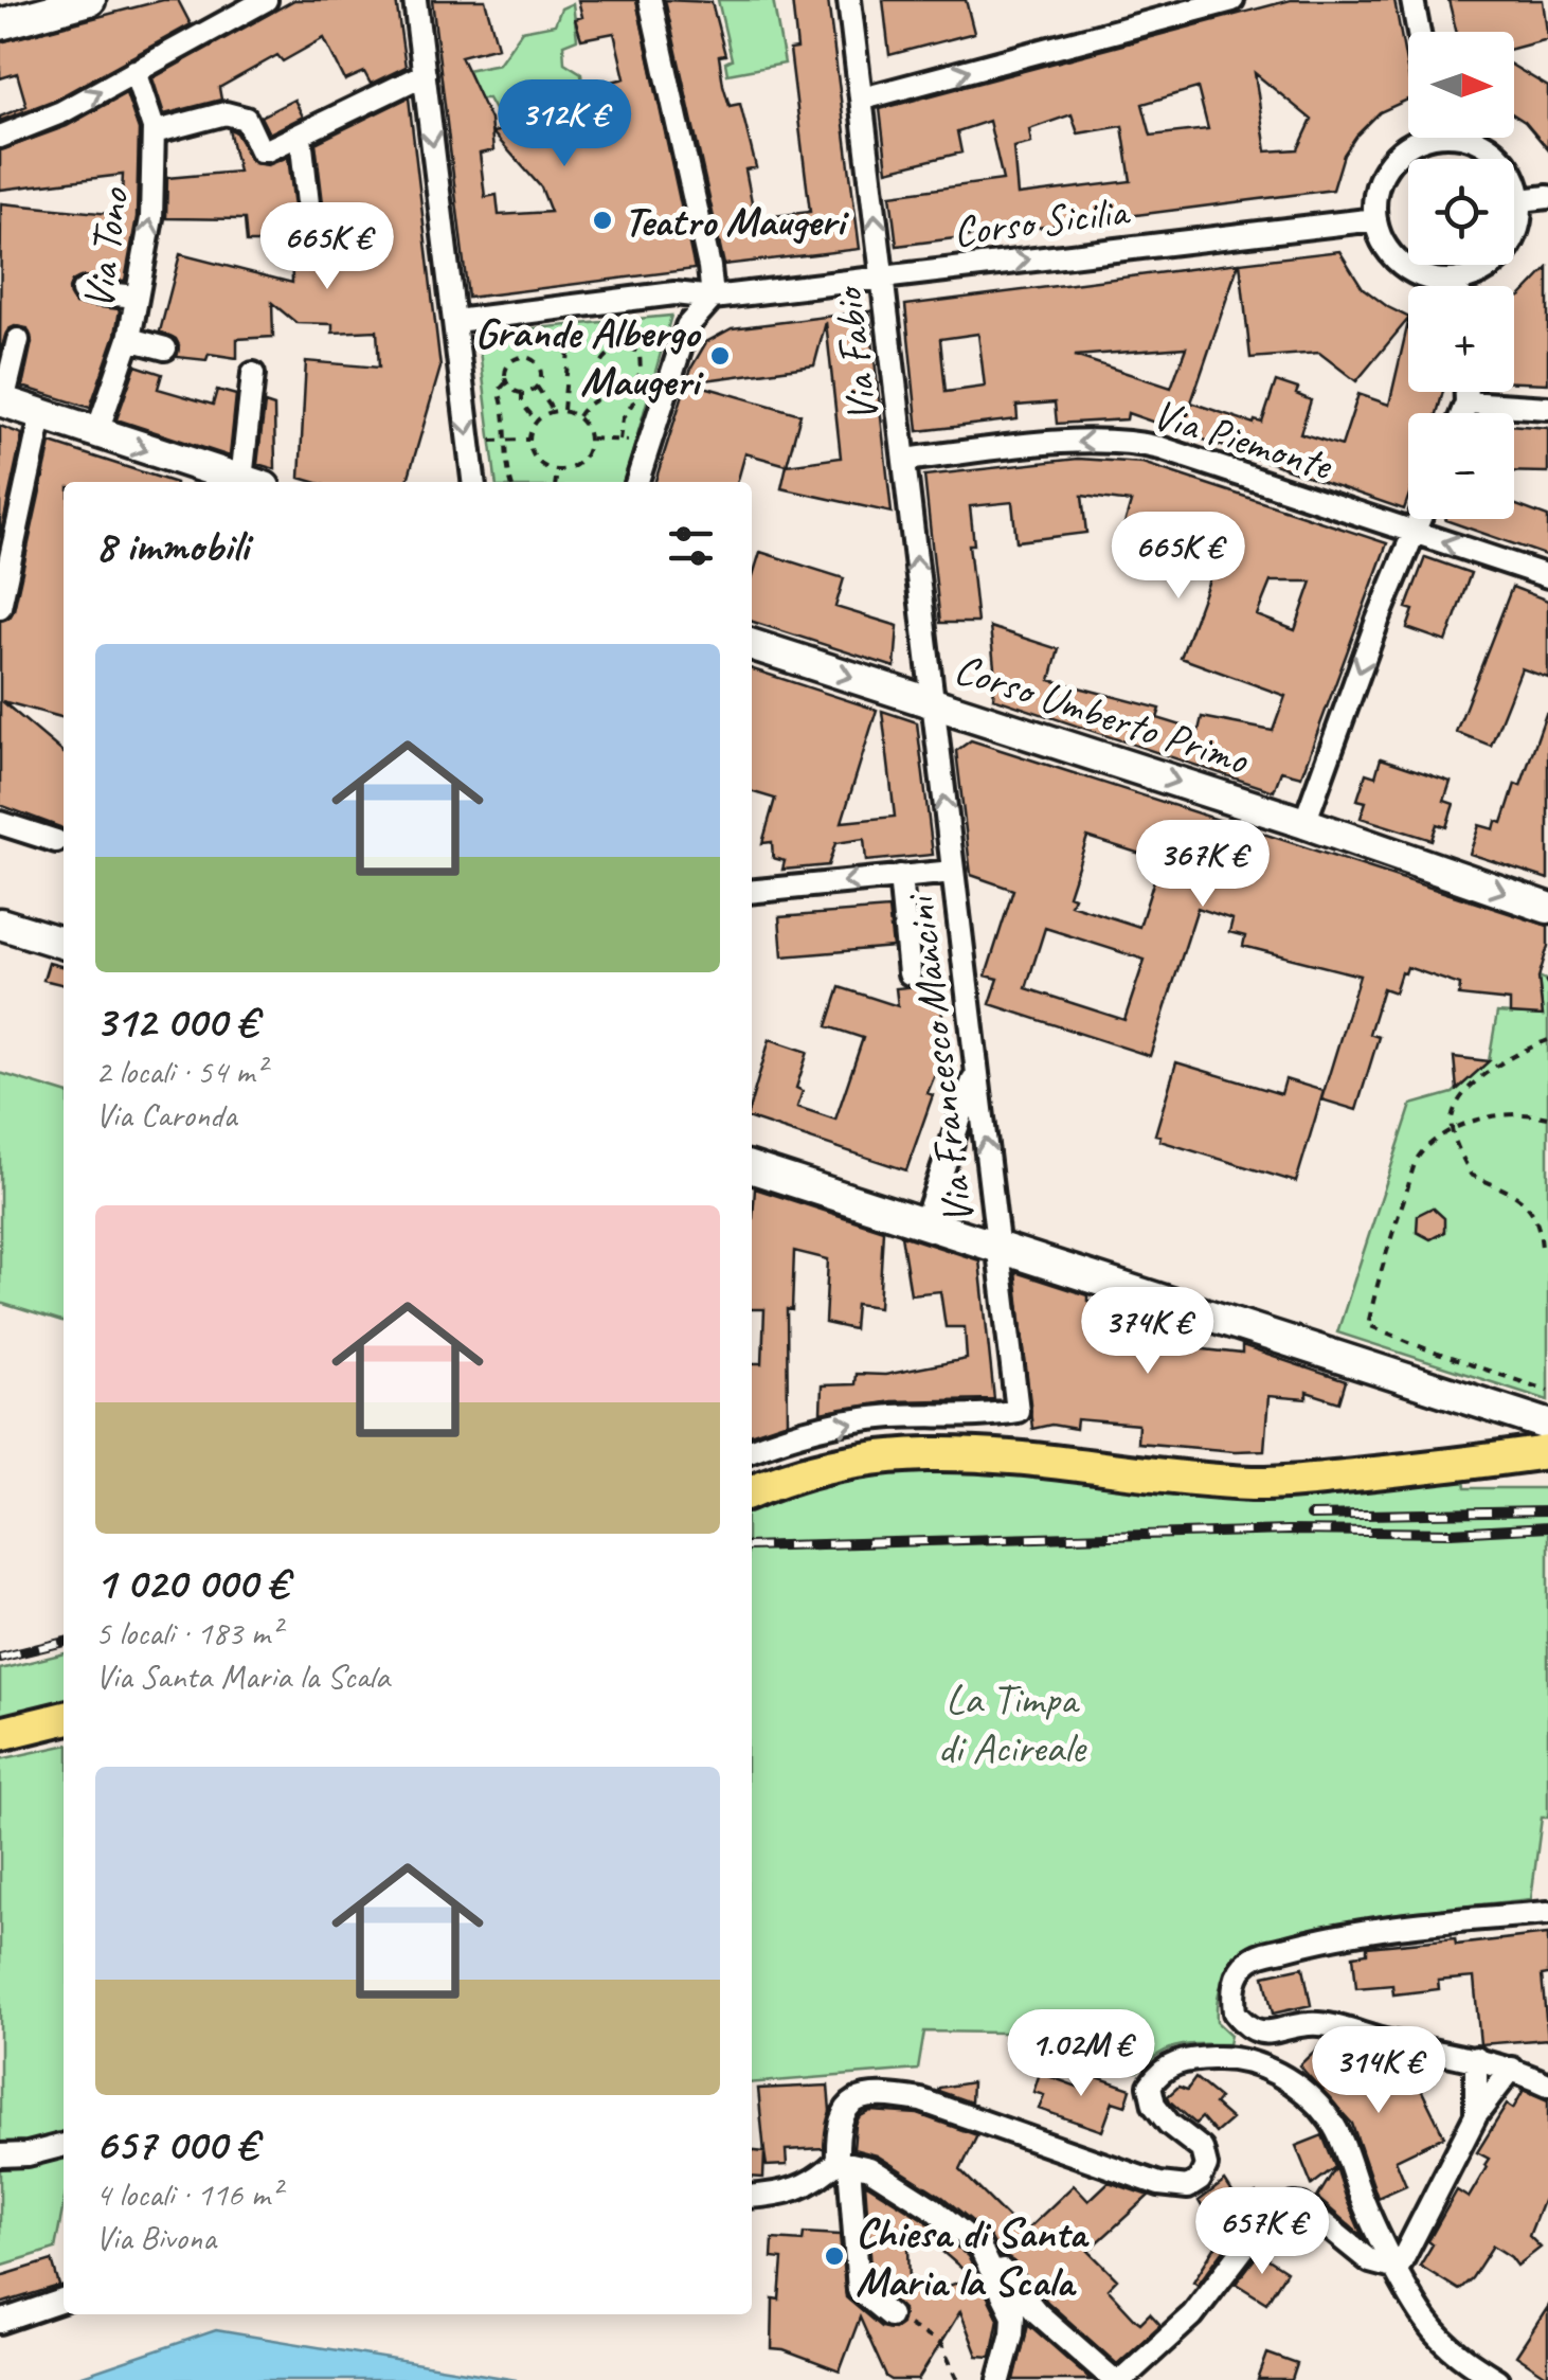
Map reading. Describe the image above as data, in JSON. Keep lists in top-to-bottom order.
{
  "streets": {
    "street": [
      "Corso Sicilia",
      "Via Tono",
      "Via Fabio",
      "Via Piemonte",
      "Corso Umberto Primo",
      "Via Francesco Mancini"
    ]
  },
  "crossings": [
    ["Corso Sicilia", "Via Fabio"],
    ["Via Fabio", "Via Piemonte"],
    ["Via Fabio", "Corso Umberto Primo"],
    ["Via Fabio", "Via Francesco Mancini"],
    ["Corso Umberto Primo", "Via Francesco Mancini"]
  ],
  "one_way": ["Corso Sicilia", "Via Piemonte", "Corso Umberto Primo"],
  "parks": ["La Timpa di Acireale"],
  "places": ["Teatro Maugeri", "Grande Albergo Maugeri", "Chiesa di Santa Maria la Scala"],
  "north": "right",
  "page": {
    "map_buttons": ["+", "−"],
    "price": [
      "312K €",
      "665K €",
      "665K €",
      "367K €",
      "374K €",
      "1.02M €",
      "314K €",
      "657K €"
    ],
    "heading": "8 immobili",
    "list": [
      {
        "name": "312 000 €",
        "note": "2 locali · 54 m² · Via Caronda"
      },
      {
        "name": "1 020 000 €",
        "note": "5 locali · 183 m² · Via Santa Maria la Scala"
      },
      {
        "name": "657 000 €",
        "note": "4 locali · 116 m² · Via Bivona"
      }
    ]
  }
}
